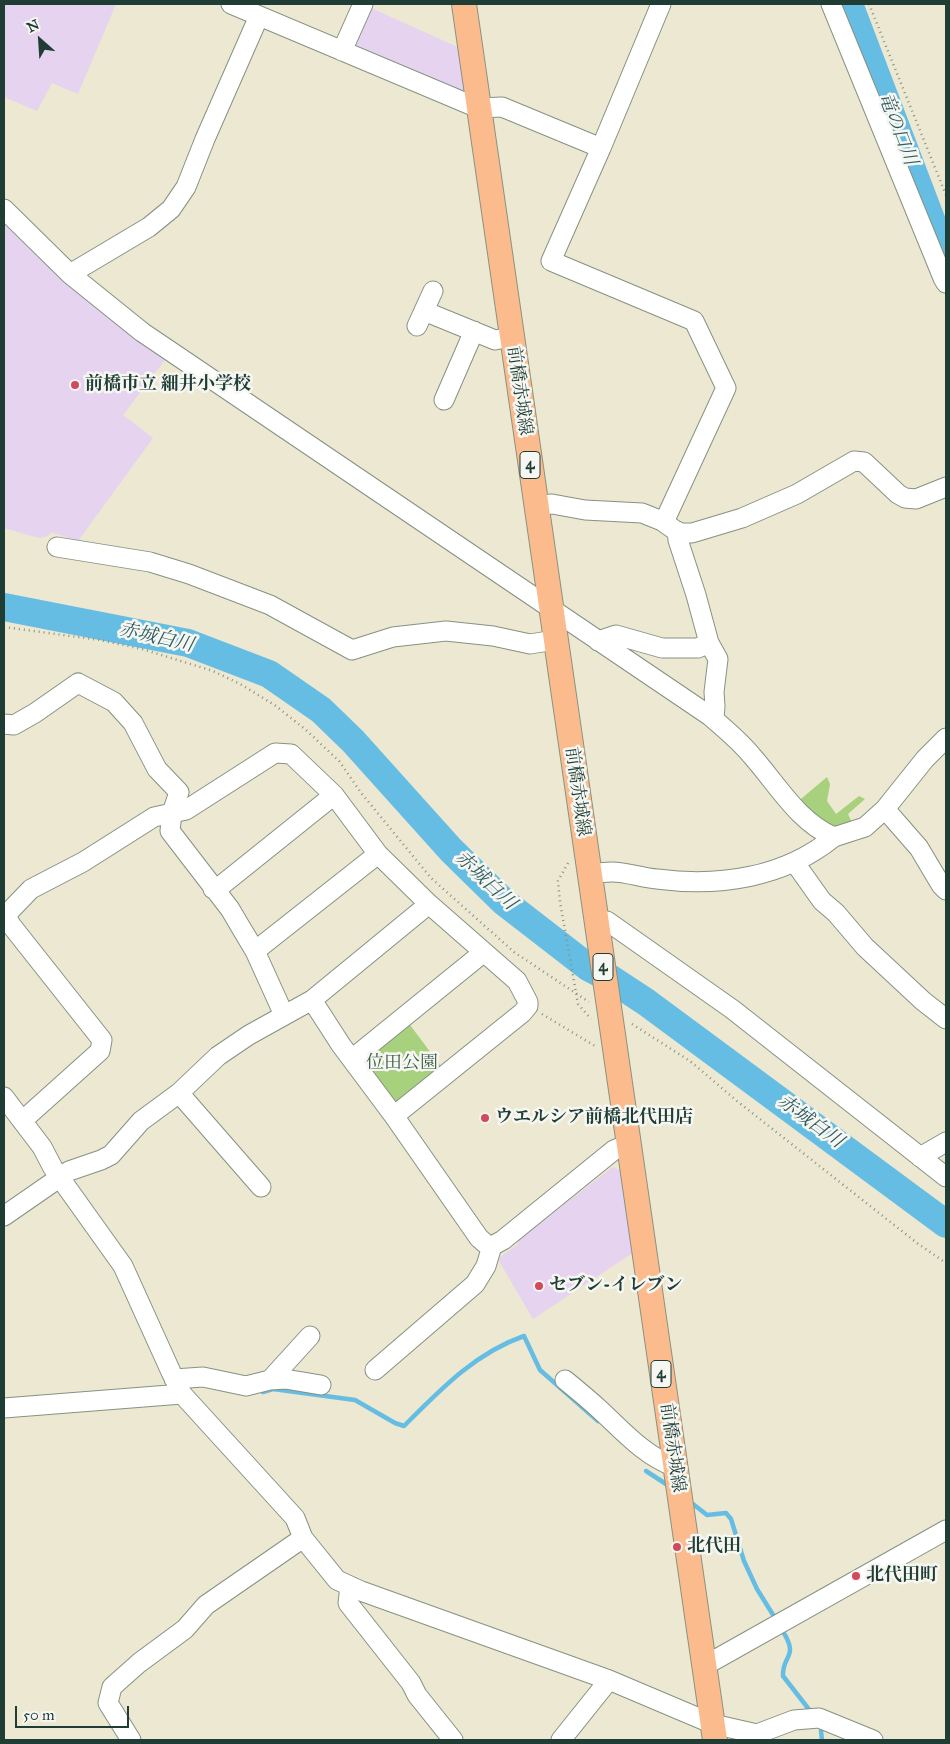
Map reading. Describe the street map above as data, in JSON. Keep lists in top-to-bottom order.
{
  "streets": {
    "main road": ["前橋赤城線", "4"]
  },
  "crossings": [
    ["前橋赤城線", "4"]
  ],
  "water": ["竜の口川", "赤城白川"],
  "parks": ["位田公園"],
  "places": [
    "前橋市立 細井小学校",
    "ウエルシア前橋北代田店",
    "セブン-イレブン",
    "北代田",
    "北代田町"
  ],
  "scale_bar": "50 m",
  "north": "top left"
}
